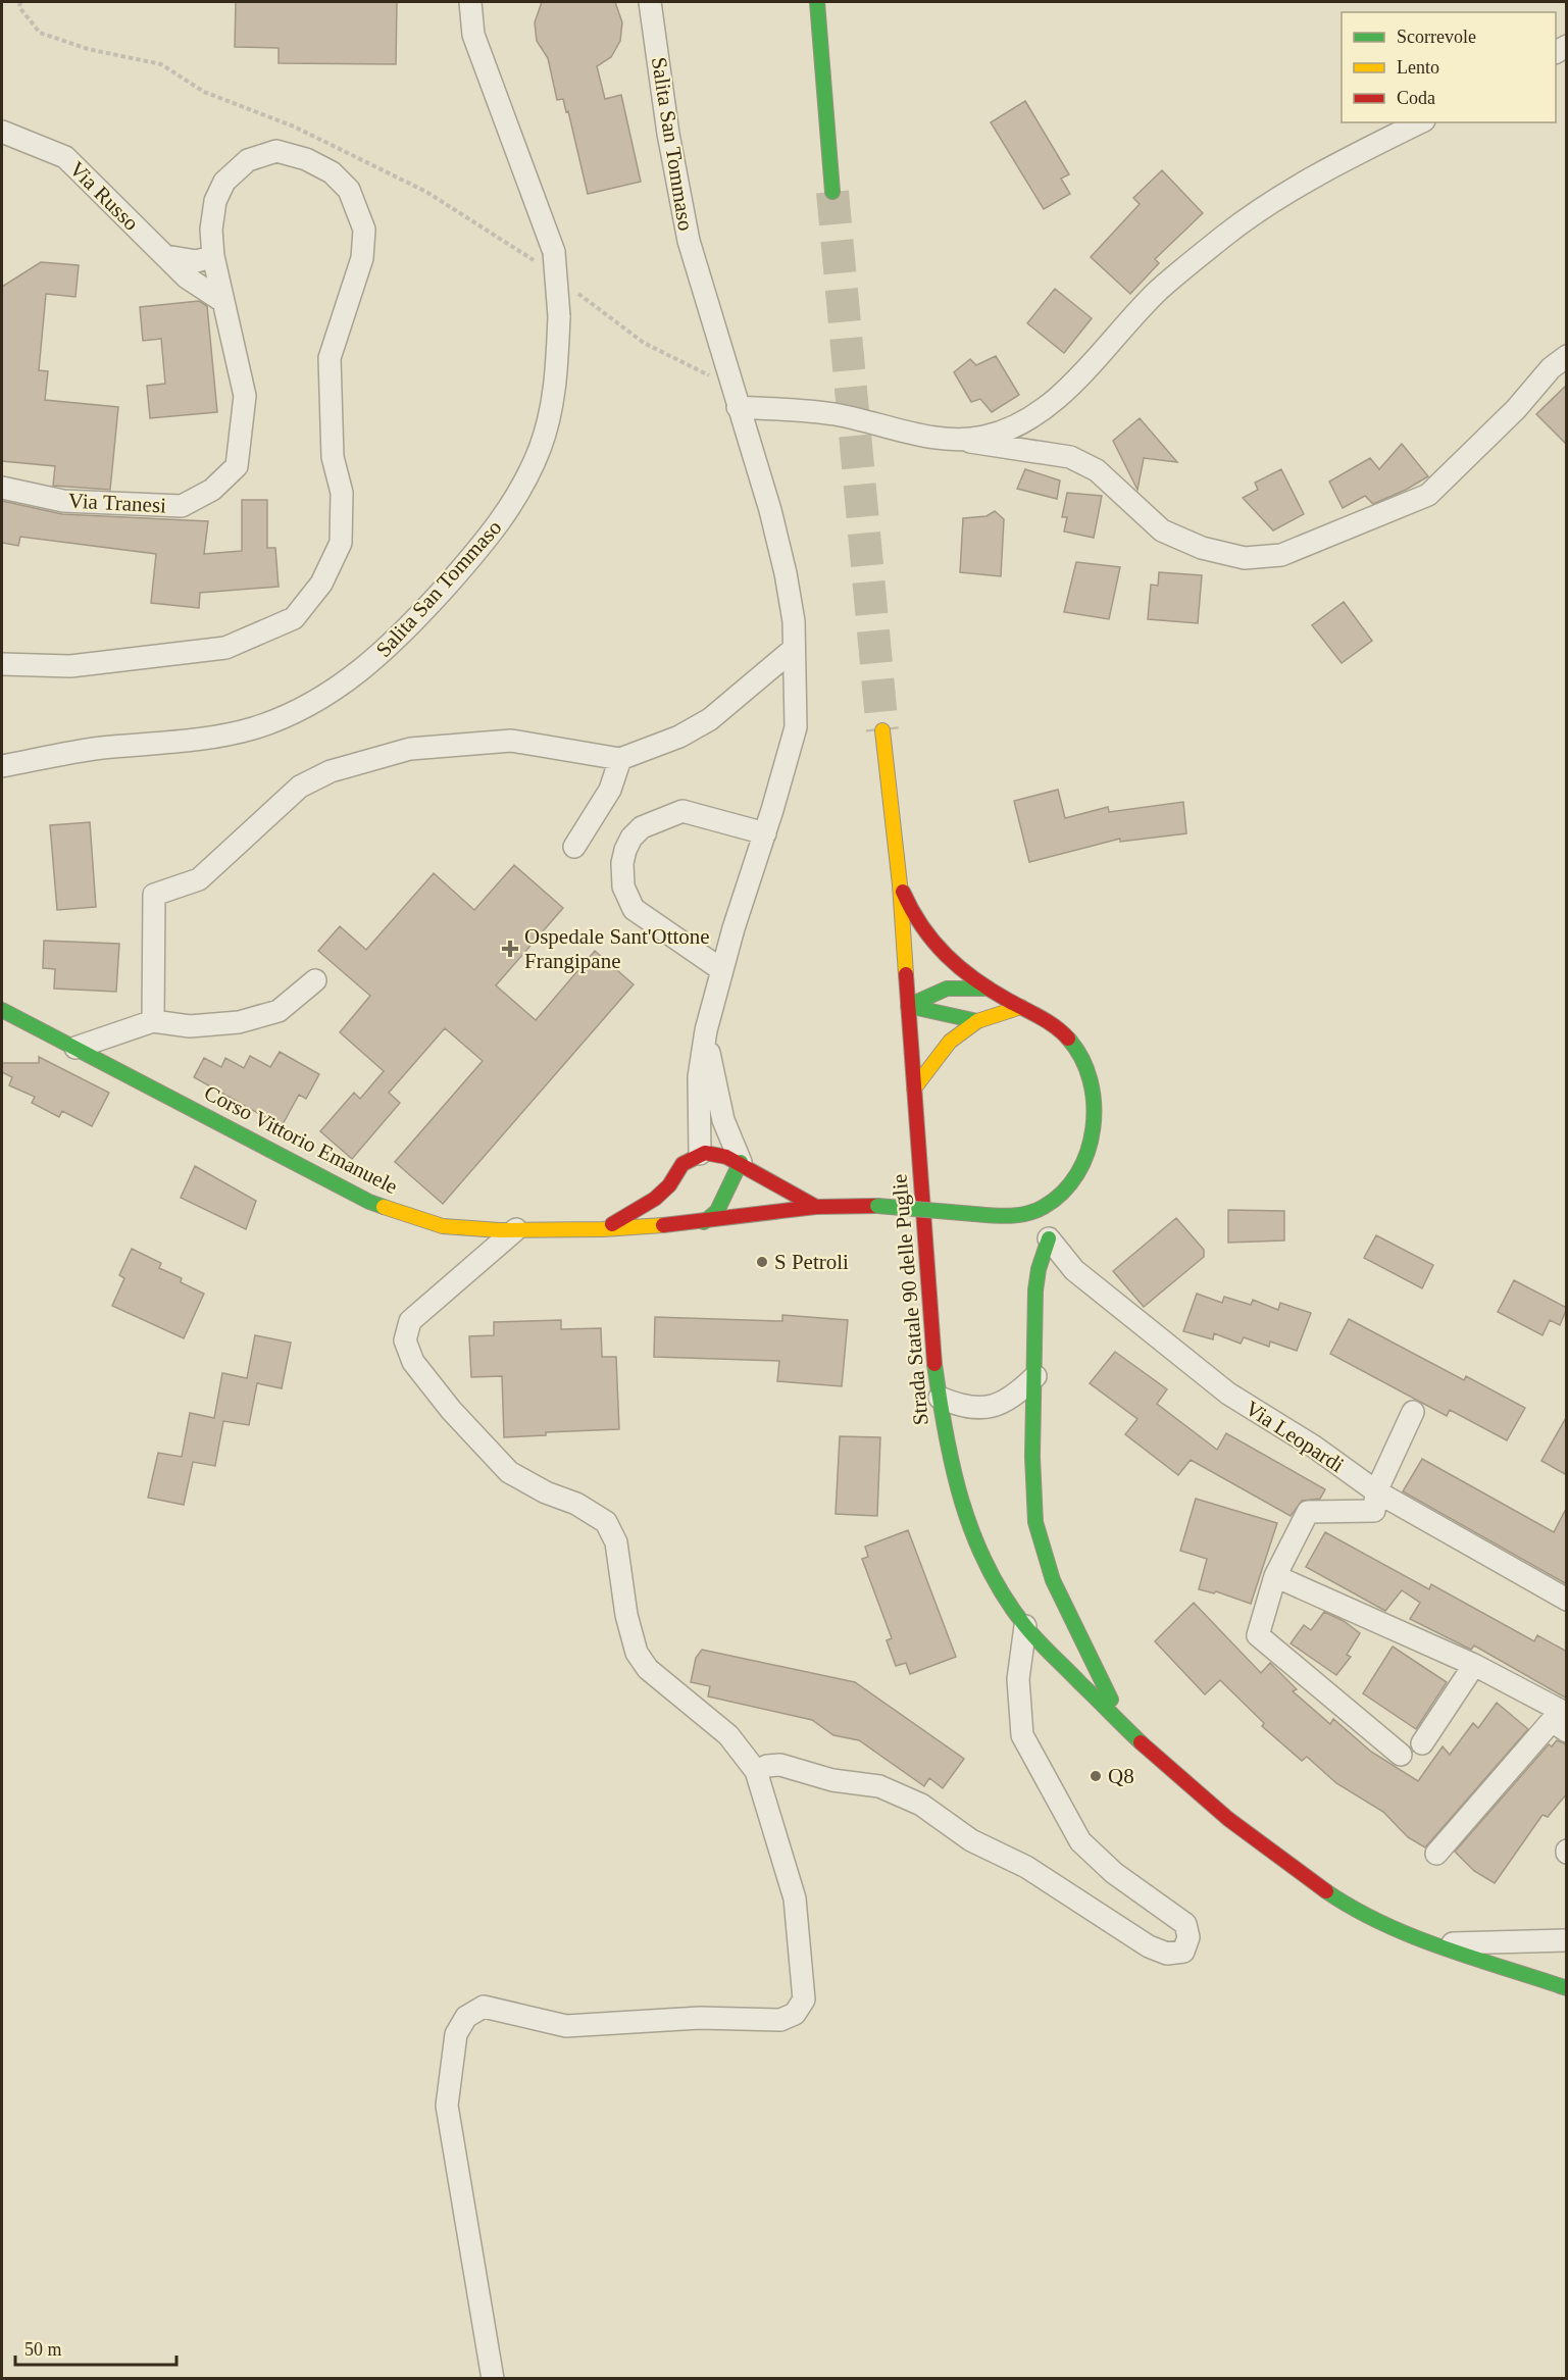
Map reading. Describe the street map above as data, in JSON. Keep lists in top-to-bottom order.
{
  "streets": {
    "main road": ["Corso Vittorio Emanuele", "Strada Statale 90 delle Puglie"],
    "street": [
      "Salita San Tommaso",
      "Via Russo",
      "Via Tranesi",
      "Via Leopardi"
    ]
  },
  "crossings": [
    ["Salita San Tommaso", "Corso Vittorio Emanuele"],
    ["Via Russo", "Via Tranesi"]
  ],
  "places": {
    "health": ["Ospedale Sant'Ottone Frangipane"],
    "other": ["S Petroli", "Q8"]
  },
  "legend": ["Scorrevole", "Lento", "Coda"],
  "scale_bar": "50 m"
}
